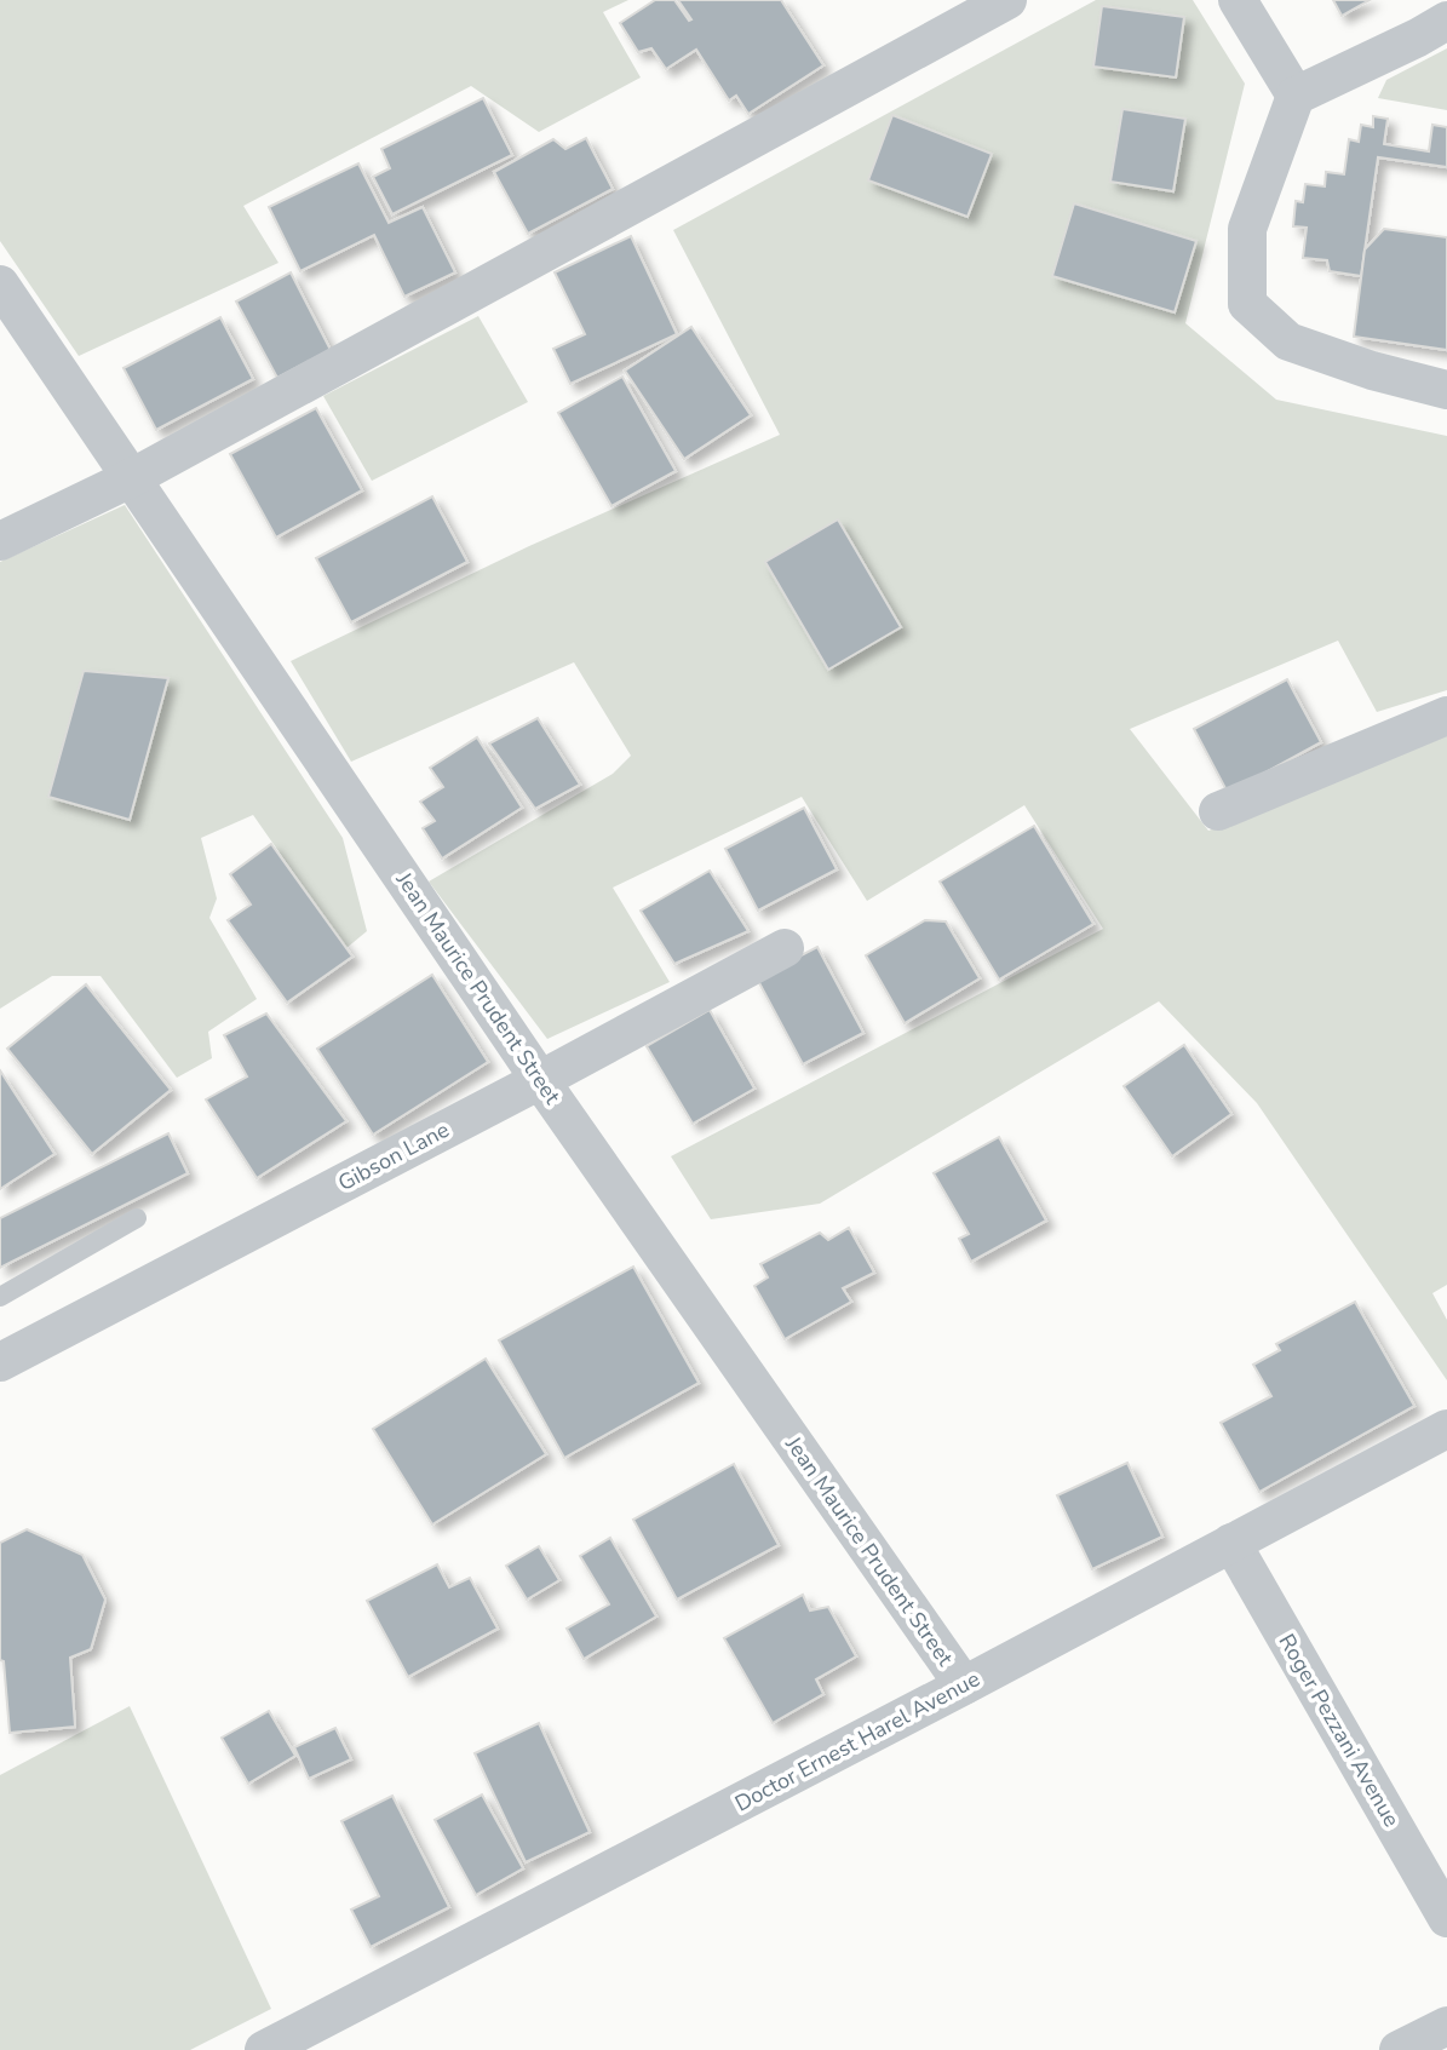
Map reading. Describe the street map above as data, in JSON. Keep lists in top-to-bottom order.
{
  "streets": {
    "street": [
      "Jean Maurice Prudent Street",
      "Gibson Lane",
      "Roger Pezzani Avenue",
      "Doctor Ernest Harel Avenue"
    ]
  },
  "crossings": [
    ["Jean Maurice Prudent Street", "Gibson Lane"],
    ["Jean Maurice Prudent Street", "Doctor Ernest Harel Avenue"],
    ["Roger Pezzani Avenue", "Doctor Ernest Harel Avenue"]
  ]
}
